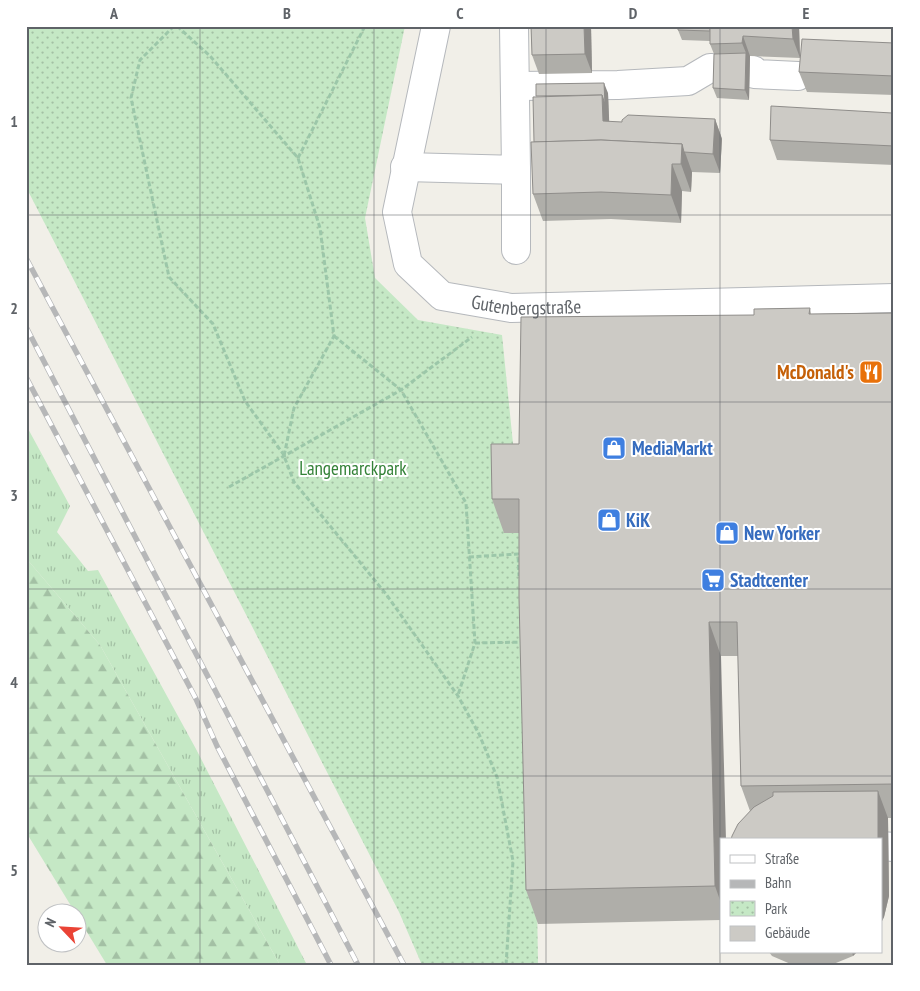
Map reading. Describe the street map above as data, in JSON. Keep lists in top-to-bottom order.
{
  "streets": {
    "street": ["Gutenbergstraße"]
  },
  "parks": ["Langemarckpark"],
  "places": {
    "restaurant": ["McDonald's"],
    "shop": ["MediaMarkt", "KiK", "New Yorker"],
    "supermarket": ["Stadtcenter"]
  },
  "legend": [
    "Straße",
    "Bahn",
    "Park",
    "Gebäude"
  ],
  "north": "top left",
  "grid": {
    "columns": [
      "A",
      "B",
      "C",
      "D",
      "E"
    ],
    "rows": [
      "1",
      "2",
      "3",
      "4",
      "5"
    ]
  }
}
